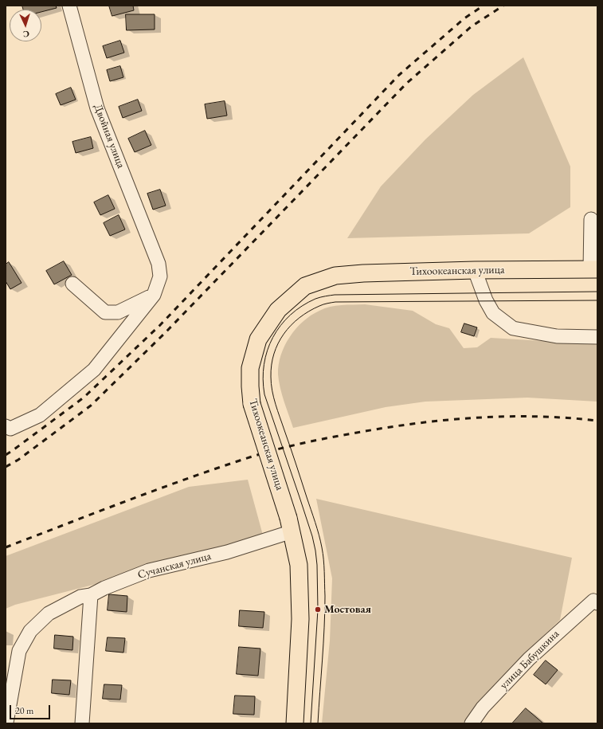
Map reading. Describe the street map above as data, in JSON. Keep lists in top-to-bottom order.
{
  "streets": {
    "main road": ["Тихоокеанская улица"],
    "street": ["Двойная улица", "Сучанская улица", "улица Бабушкина"]
  },
  "crossings": [
    ["Тихоокеанская улица", "Сучанская улица"]
  ],
  "places": ["Мостовая"],
  "scale_bar": "20 m",
  "north": "bottom"
}
